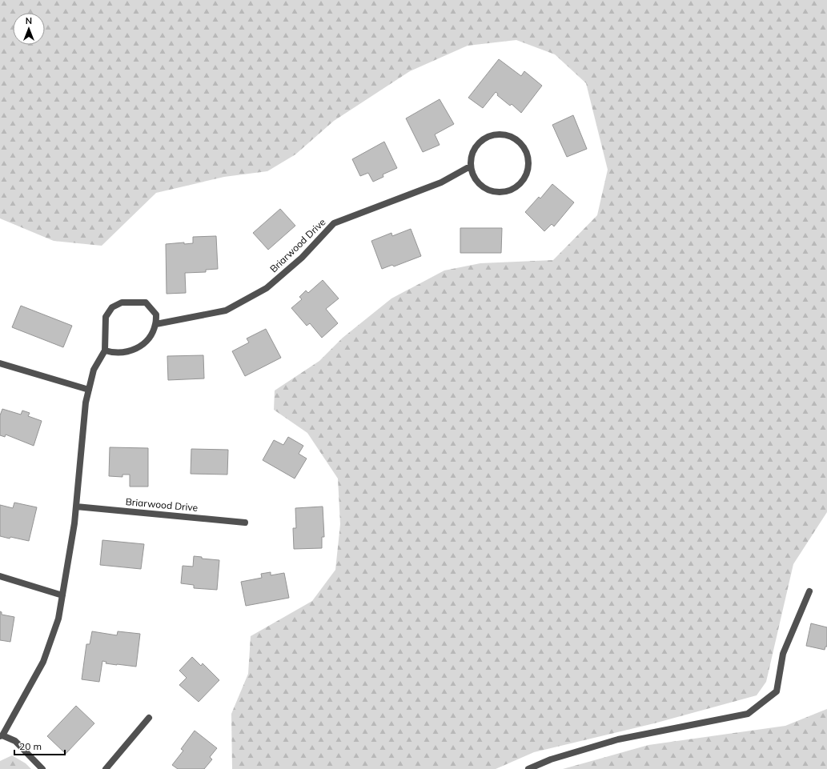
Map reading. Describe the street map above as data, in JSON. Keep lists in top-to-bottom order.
{
  "streets": {
    "street": ["Briarwood Drive"]
  },
  "scale_bar": "20 m",
  "north": "top"
}
